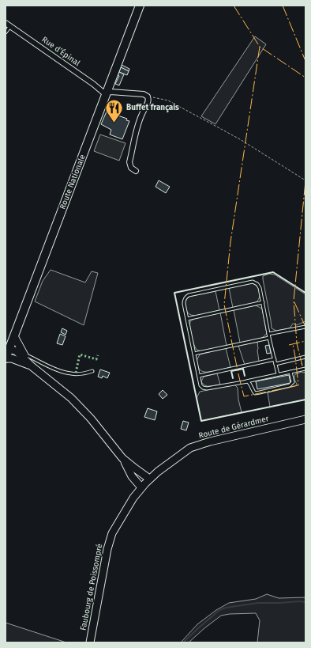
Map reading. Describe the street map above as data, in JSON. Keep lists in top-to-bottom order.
{
  "streets": {
    "main road": ["Route Nationale", "Route de Gérardmer", "Faubourg de Poissompré"],
    "street": ["Rue d’Épinal"]
  },
  "crossings": [
    ["Rue d’Épinal", "Route Nationale"],
    ["Route de Gérardmer", "Faubourg de Poissompré"]
  ],
  "places": {
    "restaurant": ["Buffet français"]
  }
}
